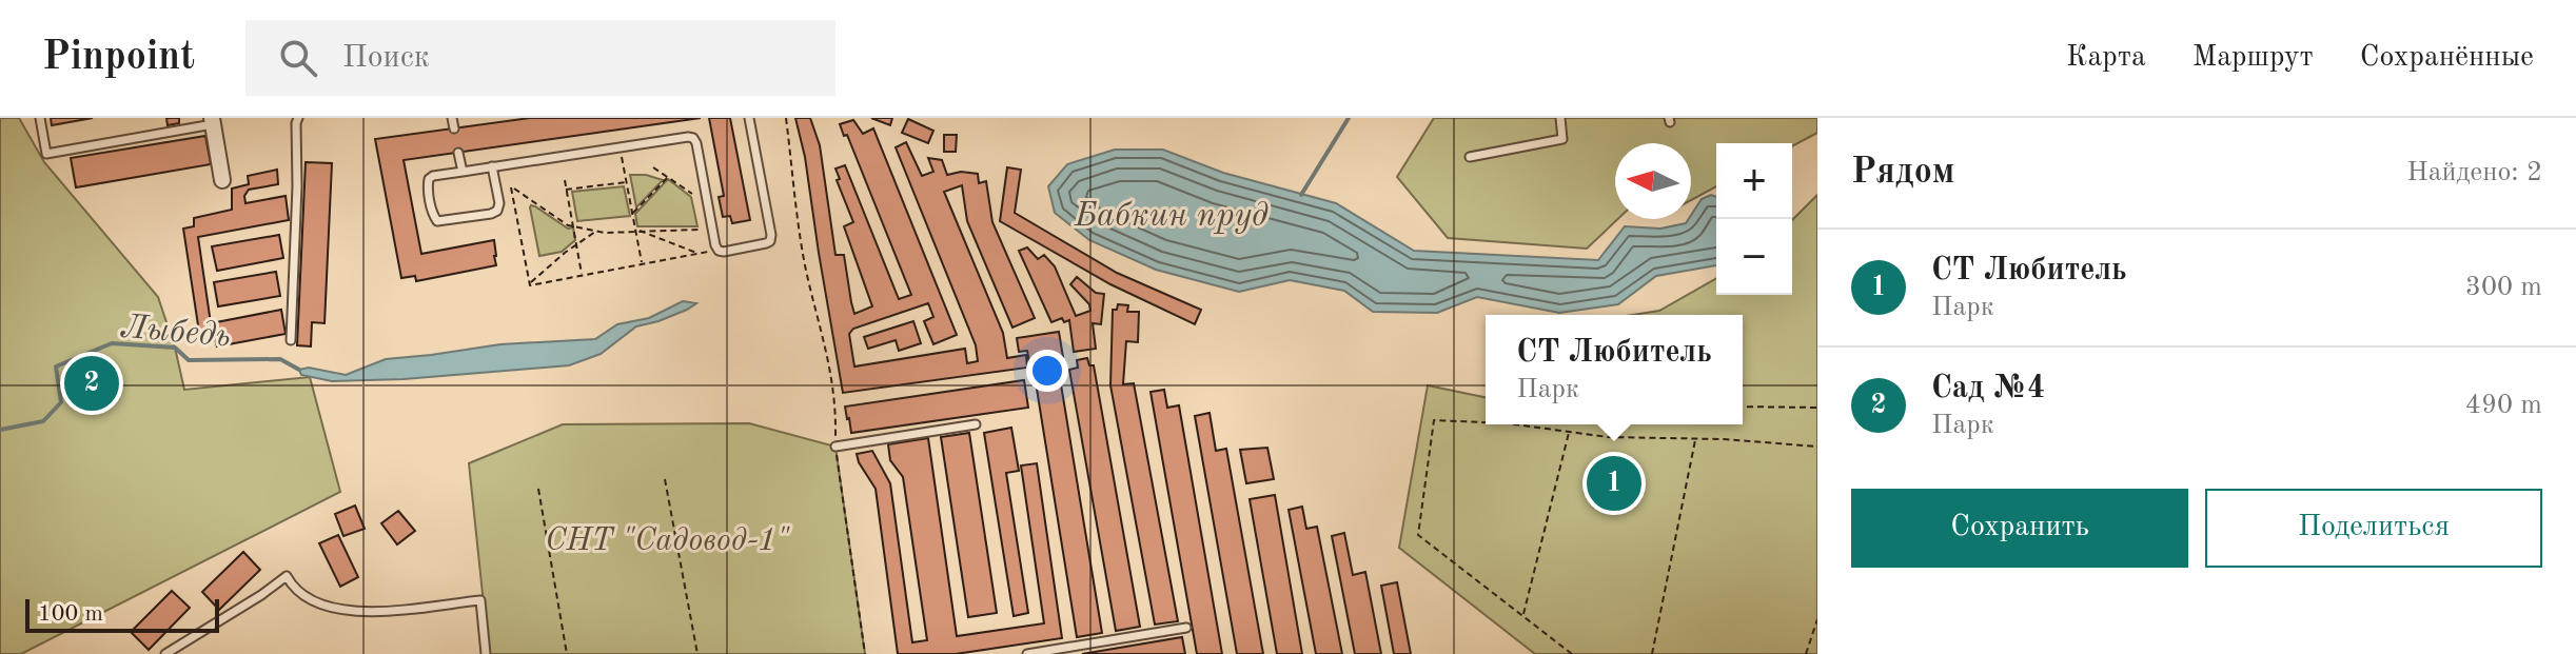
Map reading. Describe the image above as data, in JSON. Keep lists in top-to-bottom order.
{
  "water": ["Бабкин пруд", "Лыбедь"],
  "parks": ["СНТ \"Садовод-1\""],
  "scale_bar": "100 m",
  "north": "left",
  "page": {
    "header": "Pinpoint",
    "search": "Поиск",
    "nav": ["Карта", "Маршрут", "Сохранённые"],
    "heading": ["Рядом", "Найдено: 2"],
    "map_buttons": ["+", "−"],
    "list": [
      {
        "mark": "1",
        "name": "СТ Любитель",
        "note": "Парк",
        "value": "300 m"
      },
      {
        "mark": "2",
        "name": "Сад №4",
        "note": "Парк",
        "value": "490 m"
      }
    ],
    "popup": ["СТ Любитель", "Парк"],
    "pins": ["2", "1"],
    "buttons": ["Сохранить", "Поделиться"],
    "scale": "100 m"
  }
}
